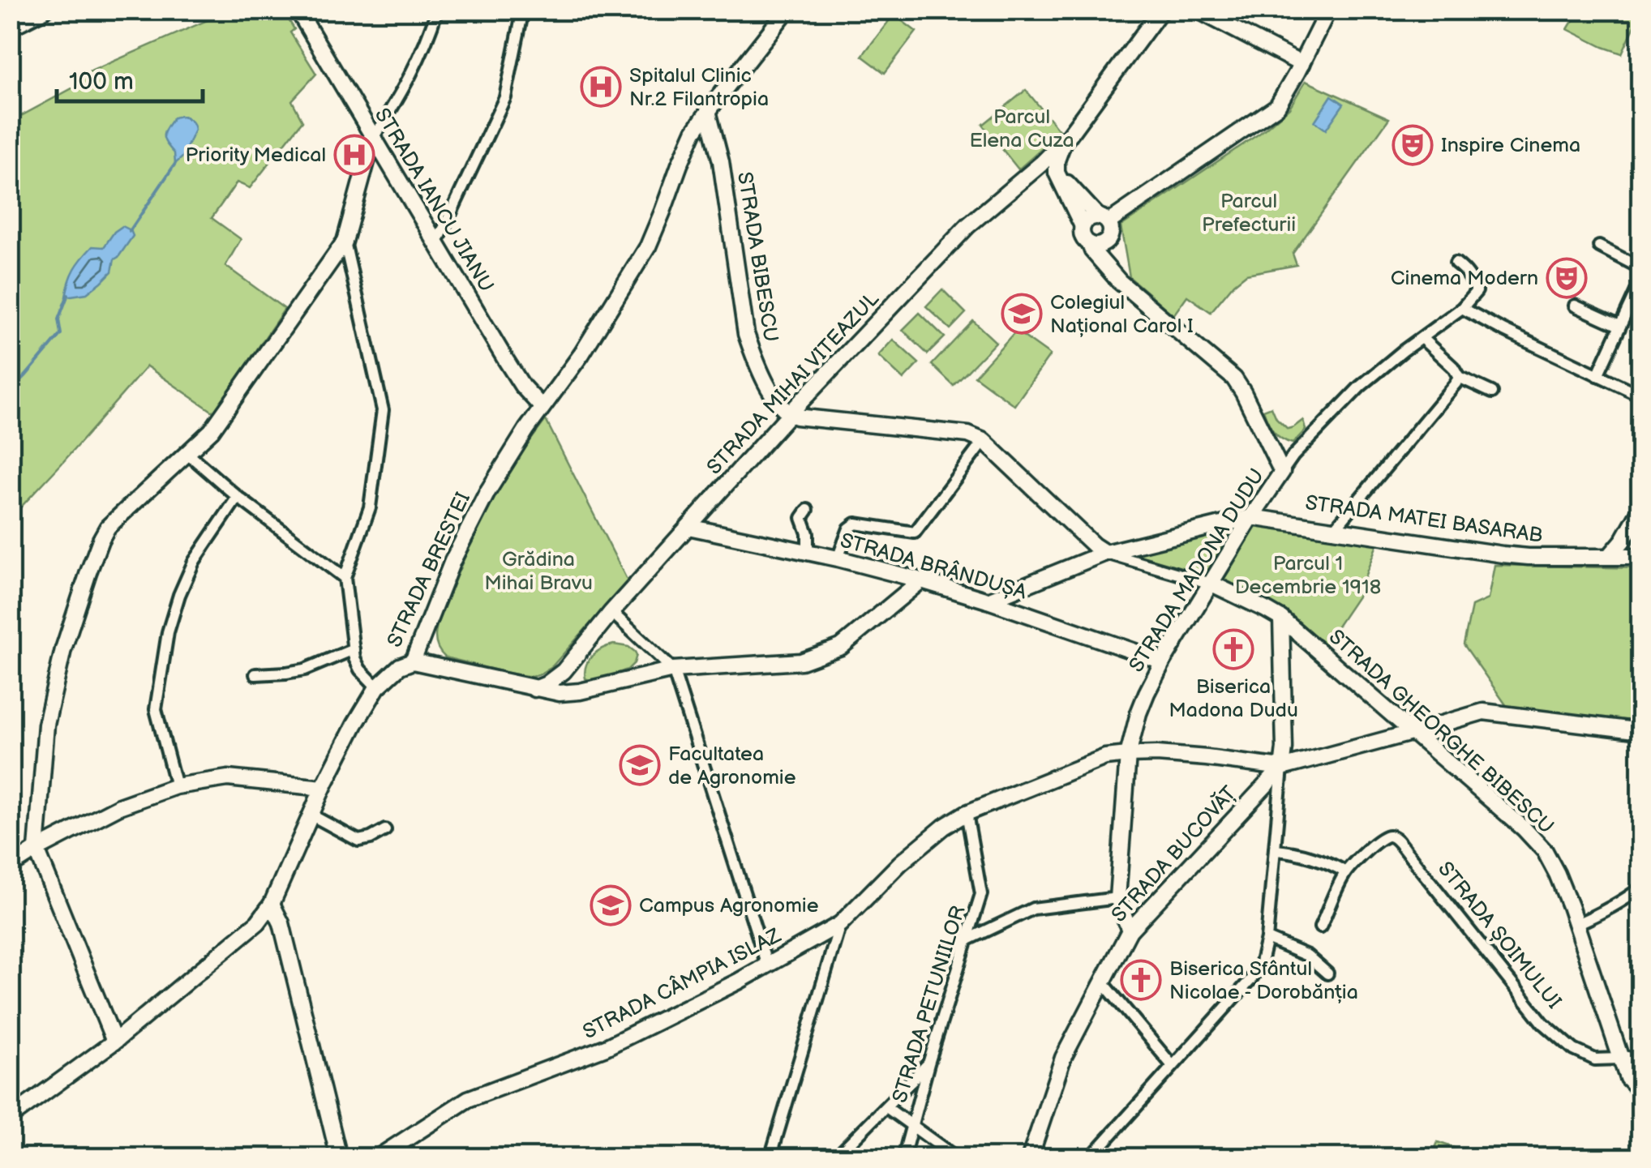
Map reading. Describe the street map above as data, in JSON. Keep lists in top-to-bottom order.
{
  "streets": {
    "street": [
      "STRADA IANCU JIANU",
      "STRADA BIBESCU",
      "STRADA MIHAI VITEAZUL",
      "STRADA MATEI BASARAB",
      "STRADA BRÂNDUȘA",
      "STRADA BRESTEI",
      "STRADA MADONA DUDU",
      "STRADA GHEORGHE BIBESCU",
      "STRADA BUCOVĂȚ",
      "STRADA ȘOIMULUI",
      "STRADA CÂMPIA ISLAZ",
      "STRADA PETUNIILOR"
    ]
  },
  "crossings": [
    ["STRADA IANCU JIANU", "STRADA BRESTEI"],
    ["STRADA BIBESCU", "STRADA MIHAI VITEAZUL"],
    ["STRADA BIBESCU", "STRADA BRESTEI"],
    ["STRADA MIHAI VITEAZUL", "STRADA BRÂNDUȘA"],
    ["STRADA MATEI BASARAB", "STRADA MADONA DUDU"],
    ["STRADA BRÂNDUȘA", "STRADA MADONA DUDU"],
    ["STRADA MADONA DUDU", "STRADA GHEORGHE BIBESCU"],
    ["STRADA MADONA DUDU", "STRADA BUCOVĂȚ"],
    ["STRADA MADONA DUDU", "STRADA CÂMPIA ISLAZ"],
    ["STRADA GHEORGHE BIBESCU", "STRADA ȘOIMULUI"],
    ["STRADA GHEORGHE BIBESCU", "STRADA CÂMPIA ISLAZ"],
    ["STRADA BUCOVĂȚ", "STRADA CÂMPIA ISLAZ"],
    ["STRADA CÂMPIA ISLAZ", "STRADA PETUNIILOR"]
  ],
  "parks": [
    "Parcul Elena Cuza",
    "Parcul Prefecturii",
    "Grădina Mihai Bravu",
    "Parcul 1 Decembrie 1918"
  ],
  "places": {
    "hospital": ["Spitalul Clinic Nr.2 Filantropia", "Priority Medical"],
    "theatre": ["Inspire Cinema", "Cinema Modern"],
    "school or university": ["Colegiul Național Carol I", "Facultatea de Agronomie", "Campus Agronomie"],
    "church": ["Biserica Madona Dudu", "Biserica Sfântul Nicolae - Dorobănția"]
  },
  "scale_bar": "100 m"
}
